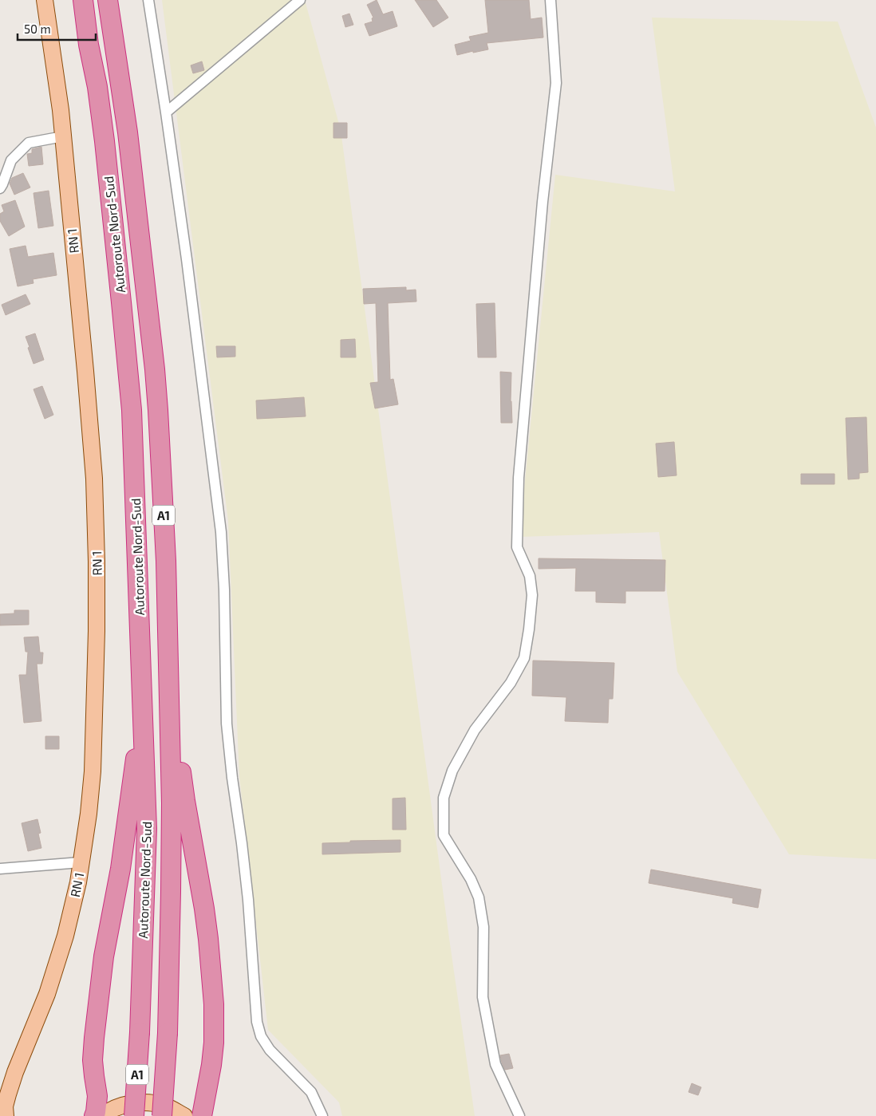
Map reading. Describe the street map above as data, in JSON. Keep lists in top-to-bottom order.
{
  "streets": {
    "highway": ["Autoroute Nord-Sud", "A1"],
    "main road": ["RN 1"]
  },
  "scale_bar": "50 m"
}
